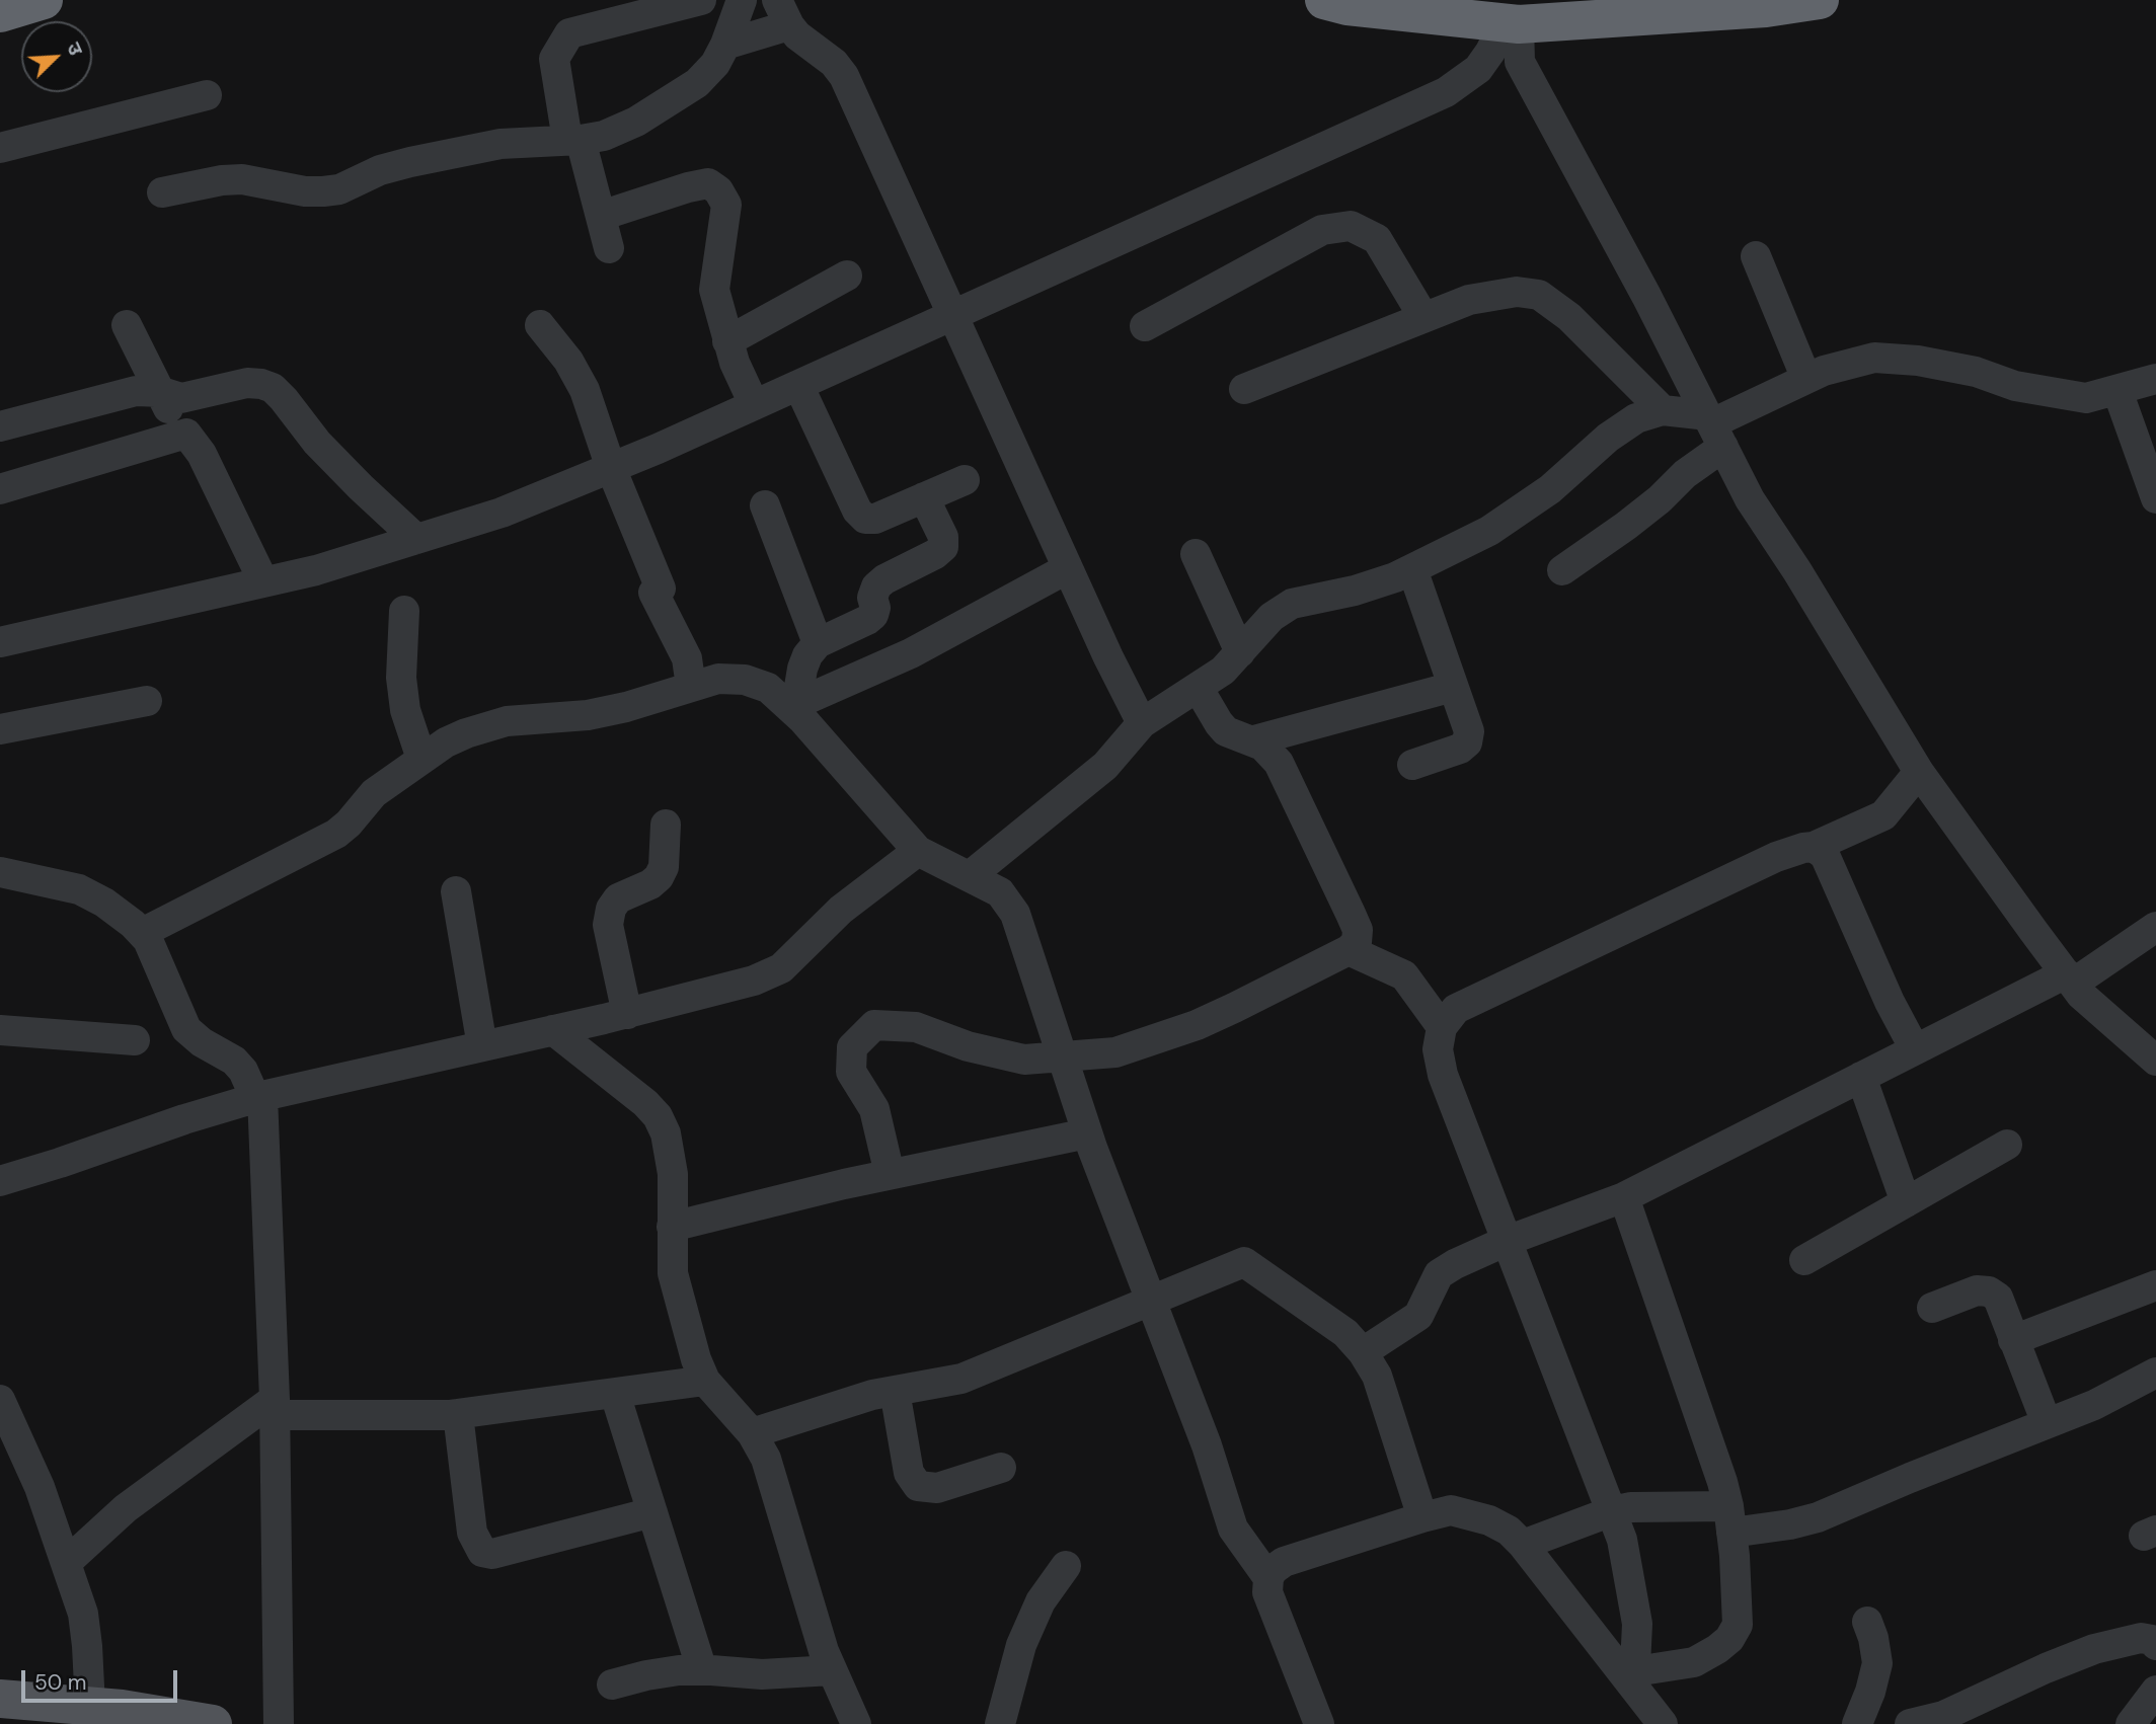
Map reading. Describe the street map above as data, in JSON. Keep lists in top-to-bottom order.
{
  "scale_bar": "50 m",
  "north": "top right"
}
